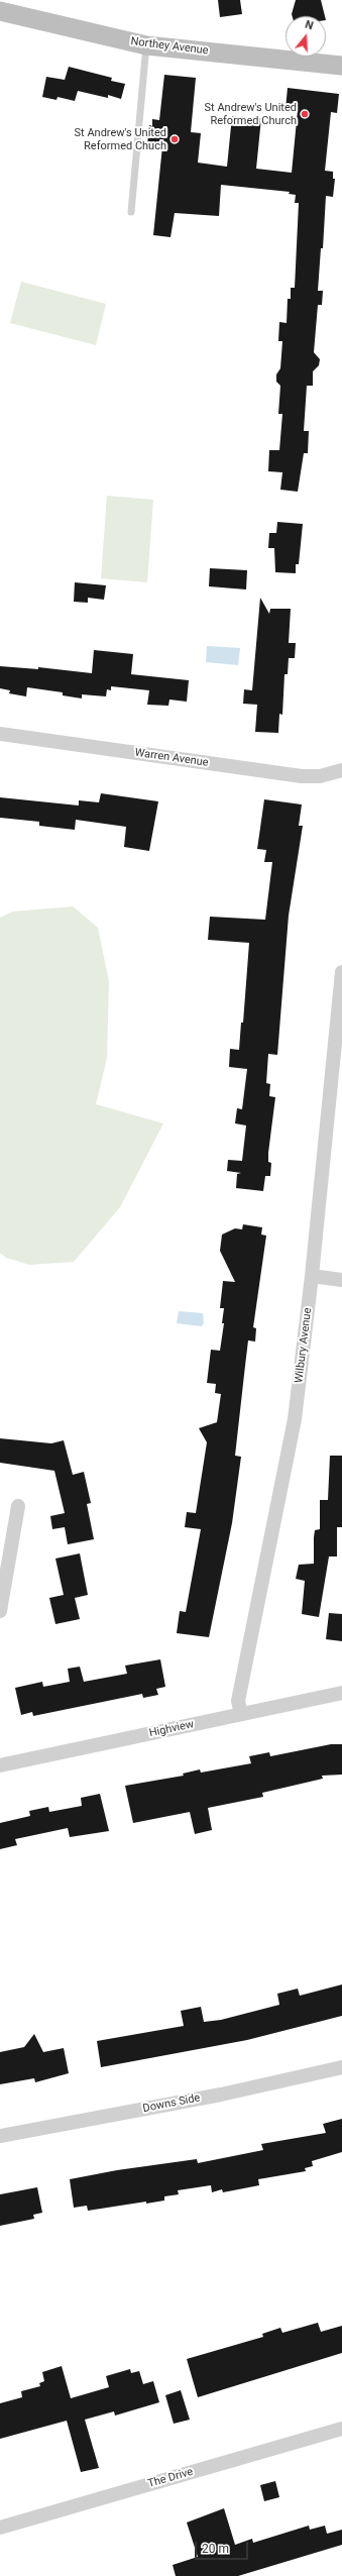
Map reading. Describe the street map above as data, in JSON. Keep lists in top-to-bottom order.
{
  "streets": {
    "street": [
      "Northey Avenue",
      "Warren Avenue",
      "Wilbury Avenue",
      "Highview",
      "Downs Side",
      "The Drive"
    ]
  },
  "crossings": [
    ["Wilbury Avenue", "Highview"]
  ],
  "places": ["St Andrew's United Reformed Church", "St Andrew's United Reformed Chuch"],
  "scale_bar": "20 m",
  "north": "top"
}
